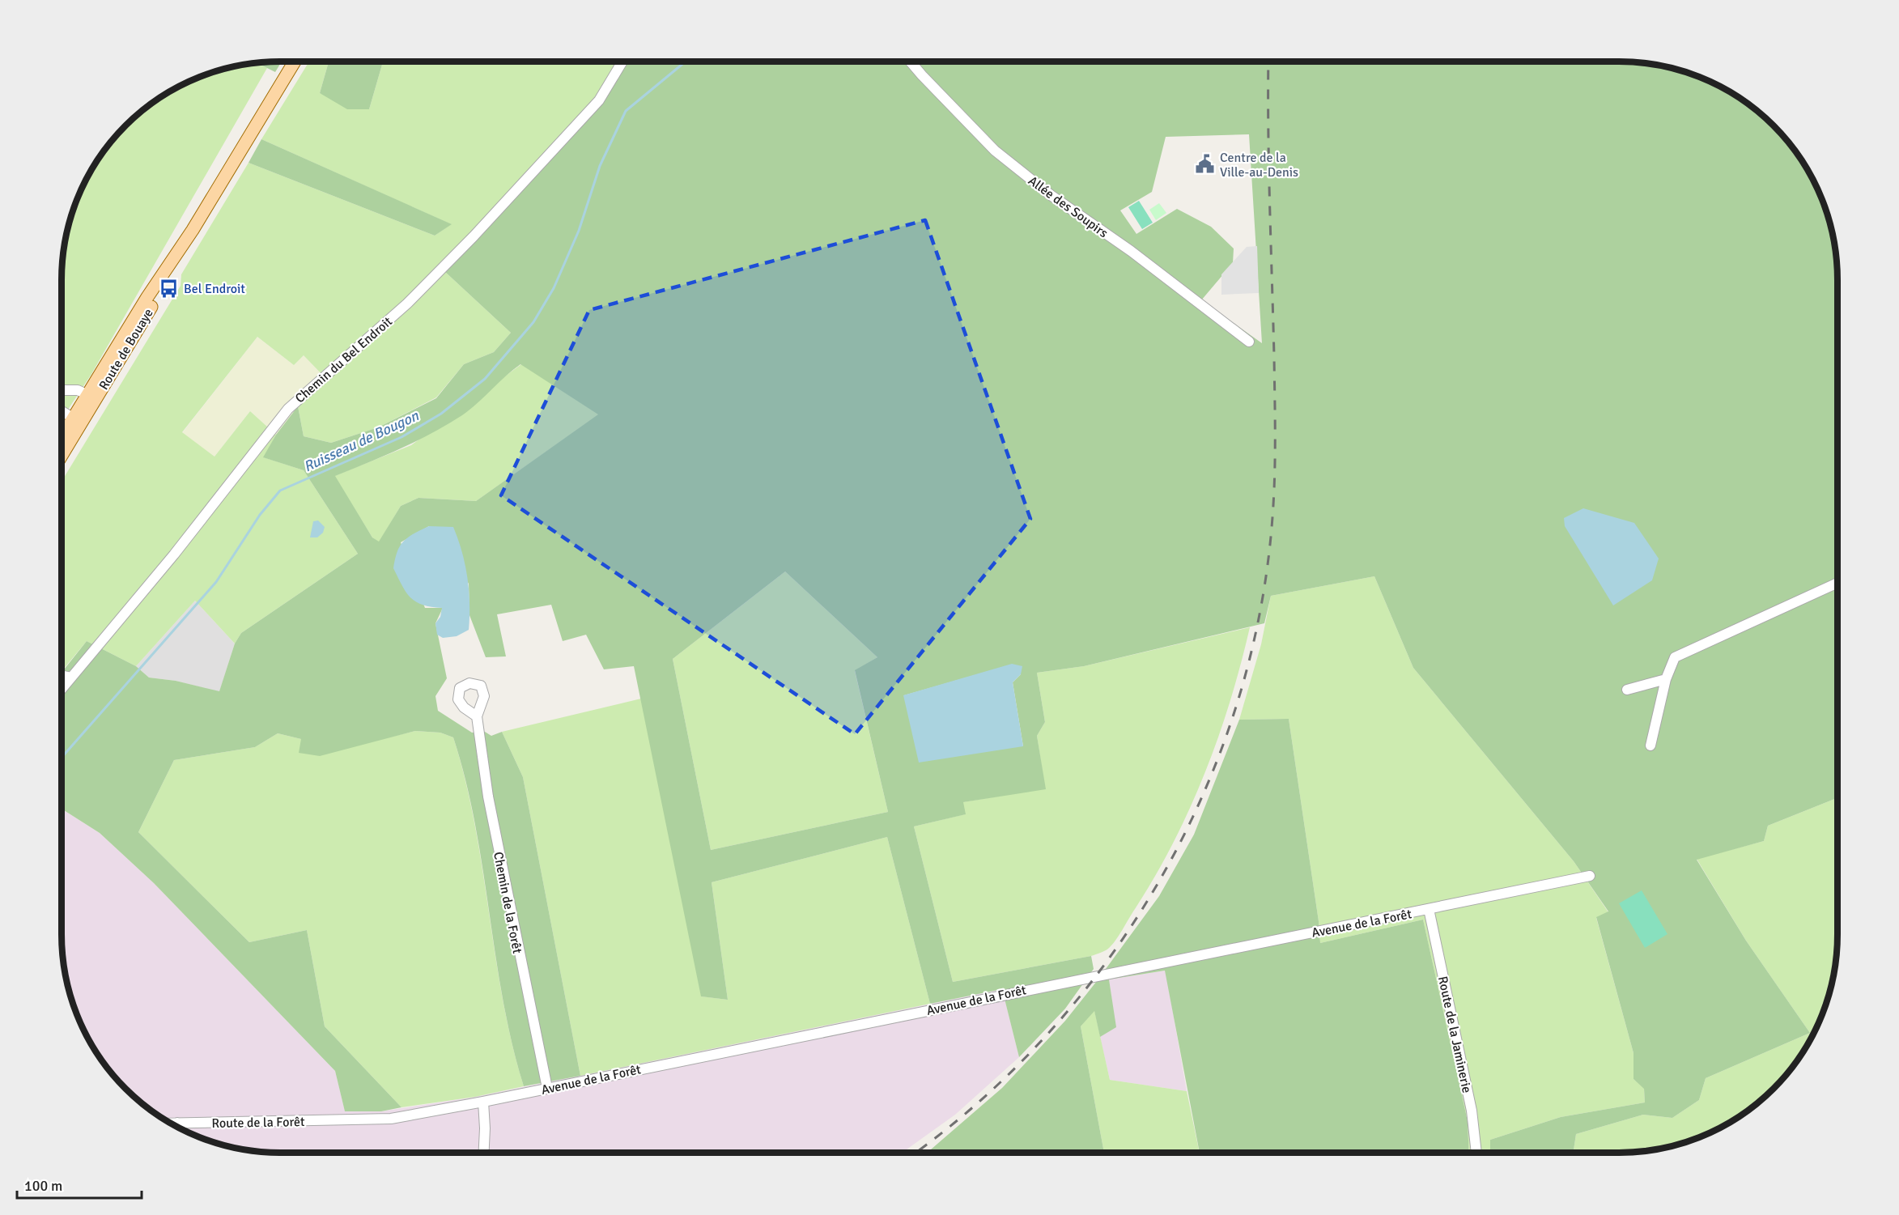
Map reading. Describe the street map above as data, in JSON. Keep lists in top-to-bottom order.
{
  "streets": {
    "main road": ["Route de Bouaye"],
    "street": [
      "Allée des Soupirs",
      "Chemin du Bel Endroit",
      "Chemin de la Forêt",
      "Avenue de la Forêt",
      "Route de la Jaminerie",
      "Route de la Forêt"
    ]
  },
  "crossings": [
    ["Chemin de la Forêt", "Avenue de la Forêt"],
    ["Avenue de la Forêt", "Route de la Jaminerie"],
    ["Avenue de la Forêt", "Route de la Forêt"]
  ],
  "water": ["Ruisseau de Bougon"],
  "places": {
    "public building": ["Centre de la Ville-au-Denis"],
    "bus stop": ["Bel Endroit"]
  },
  "scale_bar": "100 m"
}
